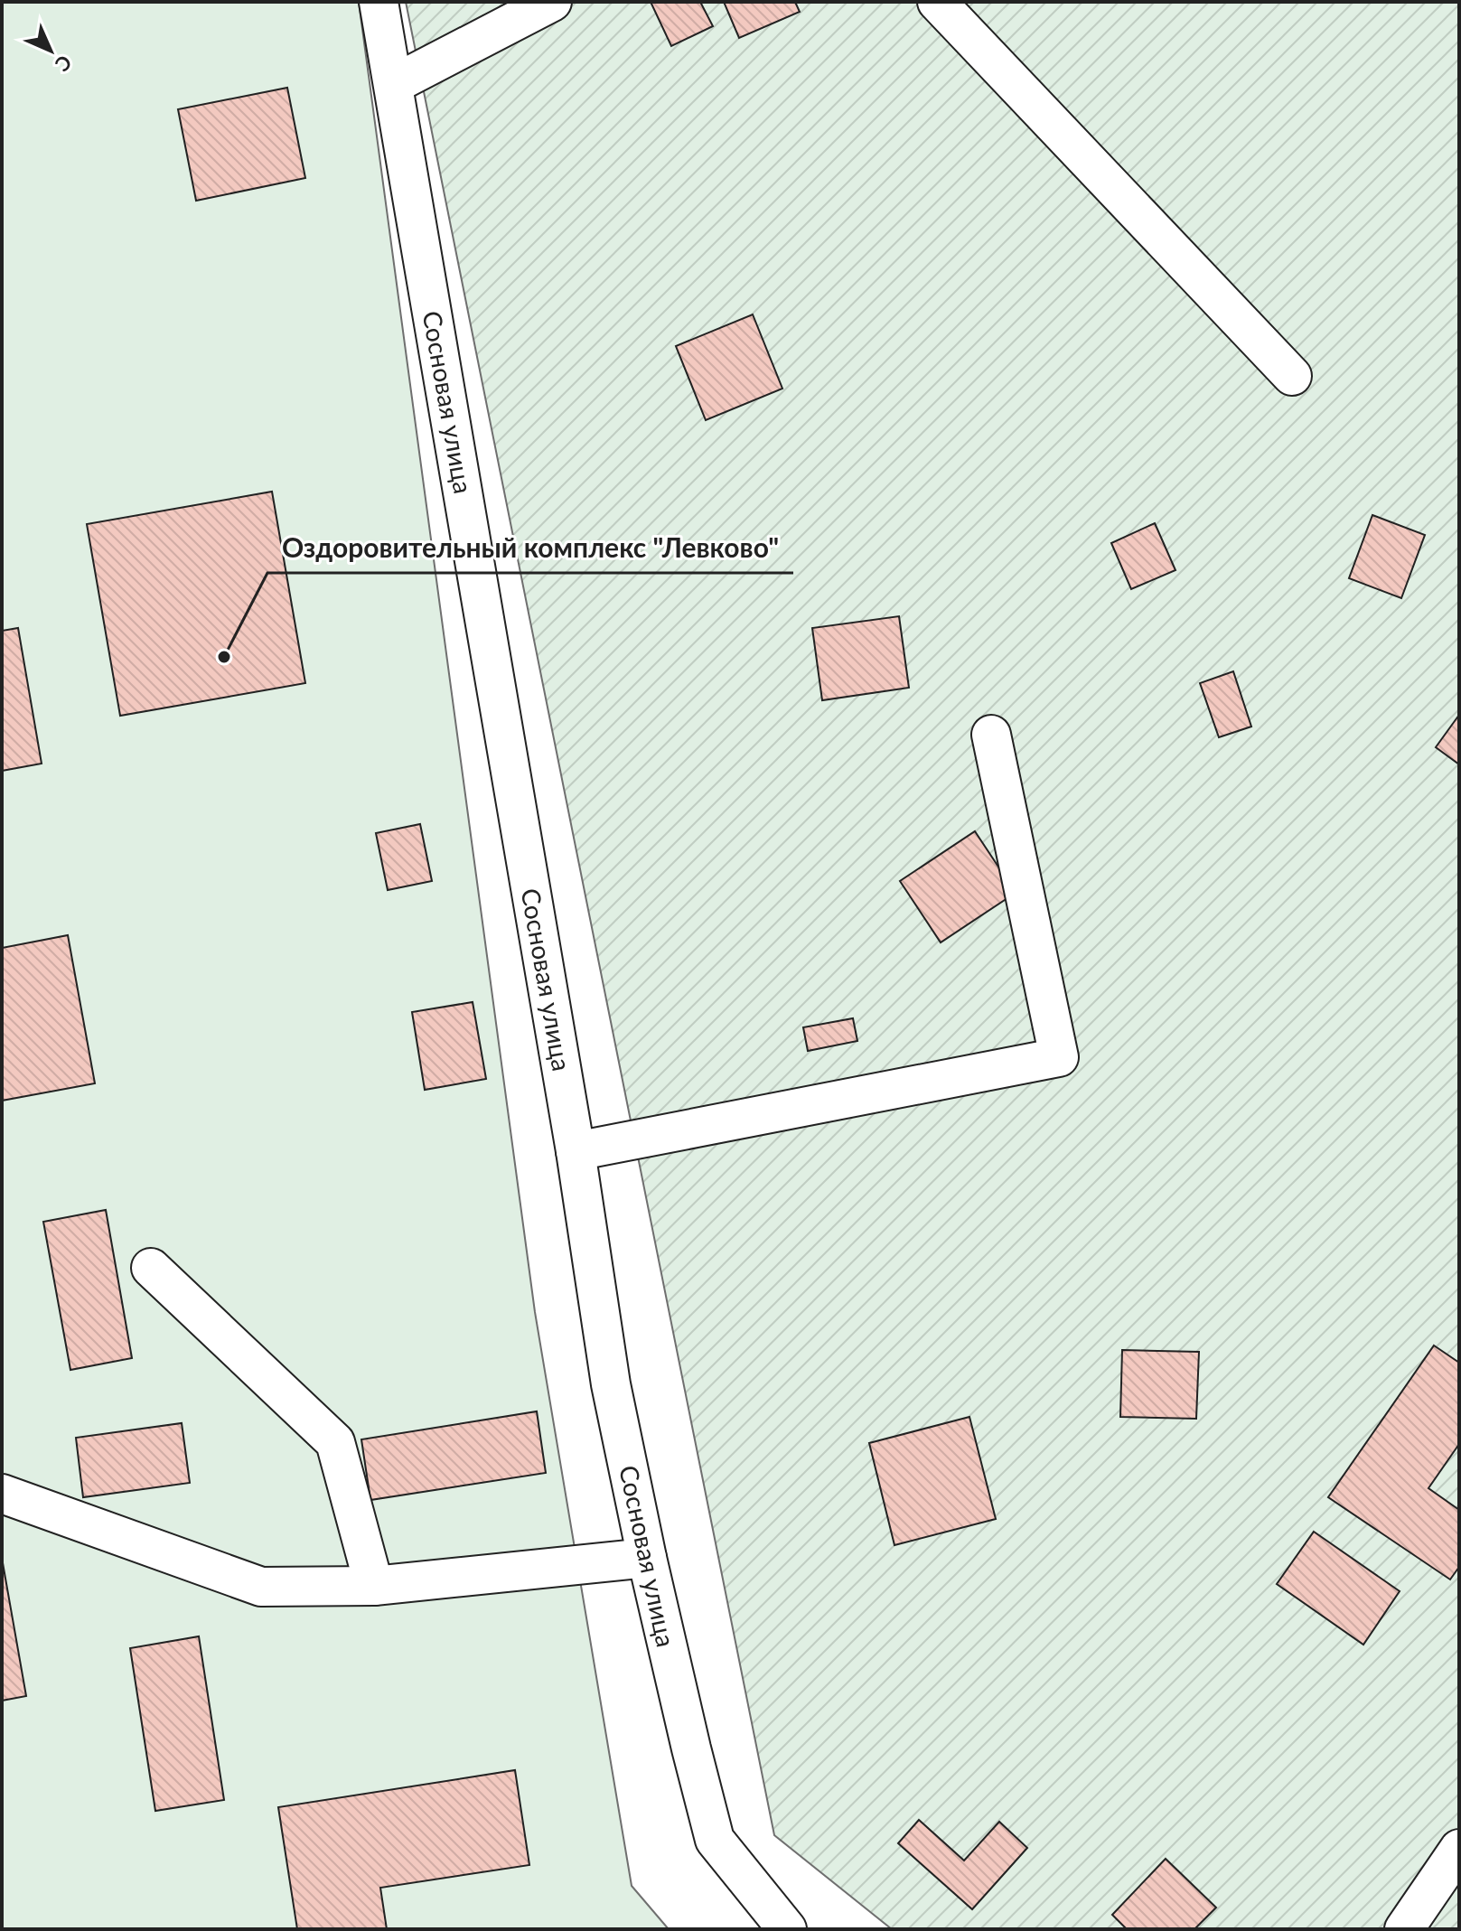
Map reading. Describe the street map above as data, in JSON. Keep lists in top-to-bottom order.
{
  "streets": {
    "street": ["Сосновая улица"]
  },
  "places": ["Оздоровительный комплекс \"Левково\""],
  "north": "bottom right"
}
